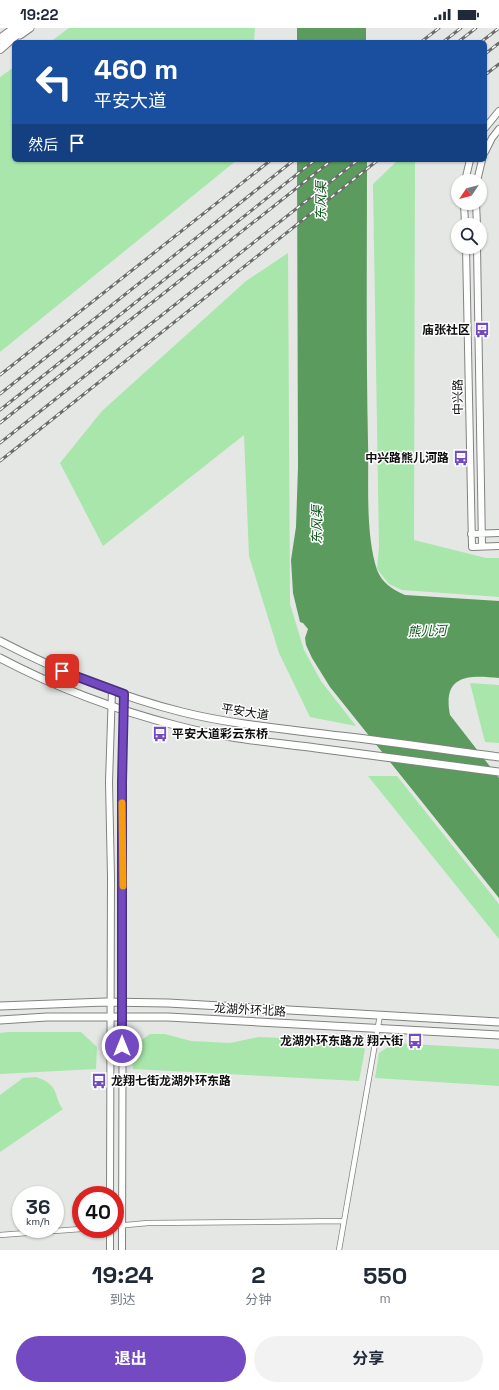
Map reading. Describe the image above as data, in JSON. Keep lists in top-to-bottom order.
{
  "streets": {
    "main road": ["平安大道", "龙湖外环北路"],
    "street": ["中兴路"]
  },
  "water": ["东风渠", "熊儿河"],
  "places": {
    "bus stop": [
      "庙张社区",
      "中兴路熊儿河路",
      "平安大道彩云东桥",
      "龙湖外环东路龙 翔六街",
      "龙翔七街龙湖外环东路"
    ]
  },
  "north": "bottom left",
  "page": {
    "status": "19:22",
    "turn": ["460 m", "平安大道"],
    "then": "然后",
    "speed": "36 km/h",
    "limit": "40",
    "eta": [
      "19:24",
      "到达",
      "2",
      "分钟",
      "550",
      "m"
    ],
    "buttons": ["退出", "分享"]
  }
}
